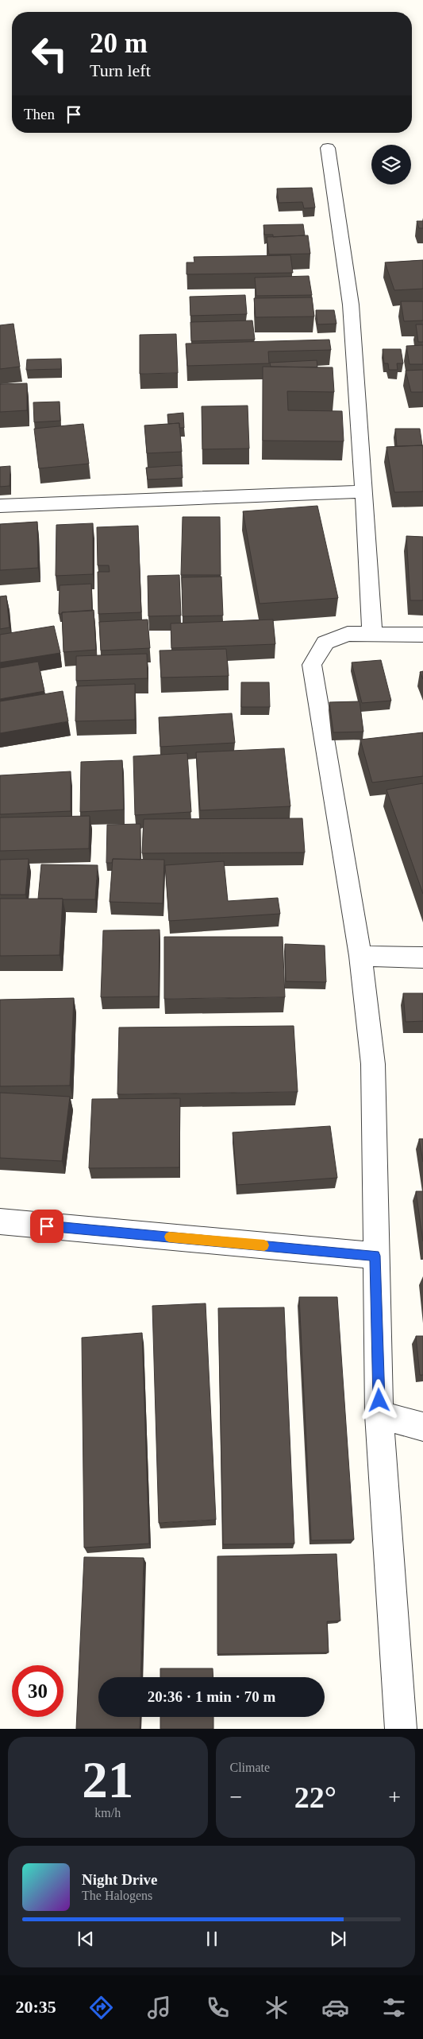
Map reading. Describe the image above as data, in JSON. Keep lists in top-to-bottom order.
{
  "page": {
    "turn": ["20 m", "Turn left"],
    "then": "Then",
    "limit": "30",
    "trip": "20:36 · 1 min · 70 m",
    "tile": [
      ["21", "km/h"],
      "Climate"
    ],
    "heat": ["−", "22°", "+"],
    "song": ["Night Drive", "The Halogens"],
    "tabs": "20:35"
  }
}
